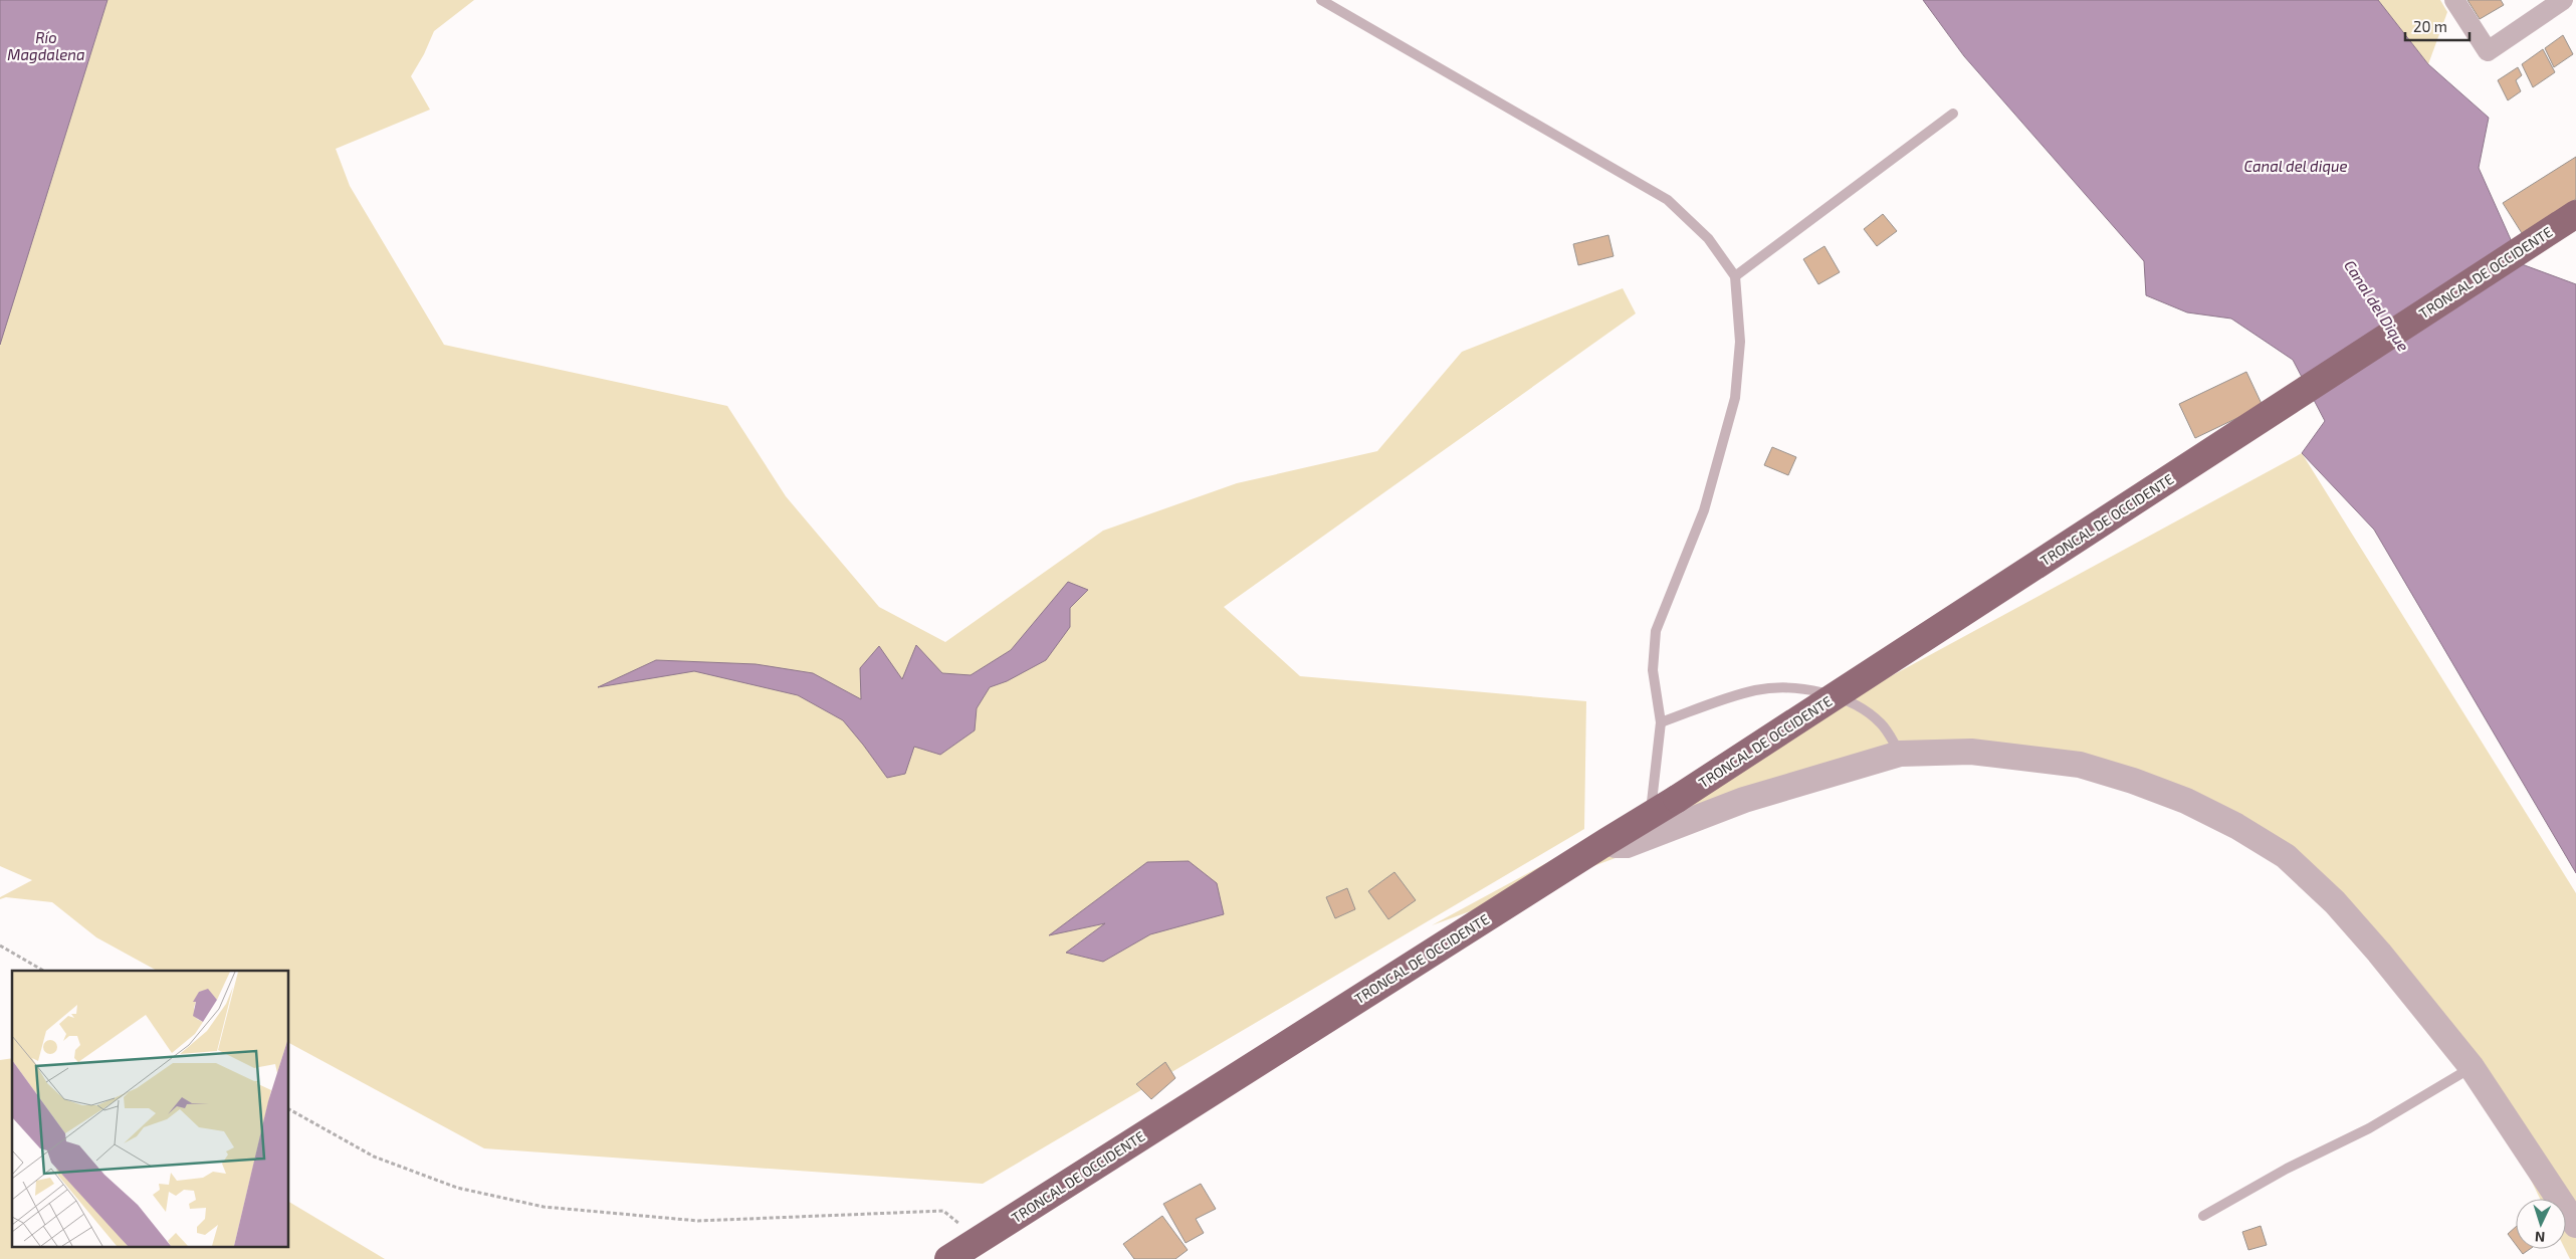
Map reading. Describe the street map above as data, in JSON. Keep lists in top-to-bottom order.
{
  "streets": {
    "highway": ["TRONCAL DE OCCIDENTE"]
  },
  "water": ["Río Magdalena", "Canal del dique", "Canal del Dique"],
  "scale_bar": "20 m",
  "north": "bottom"
}
